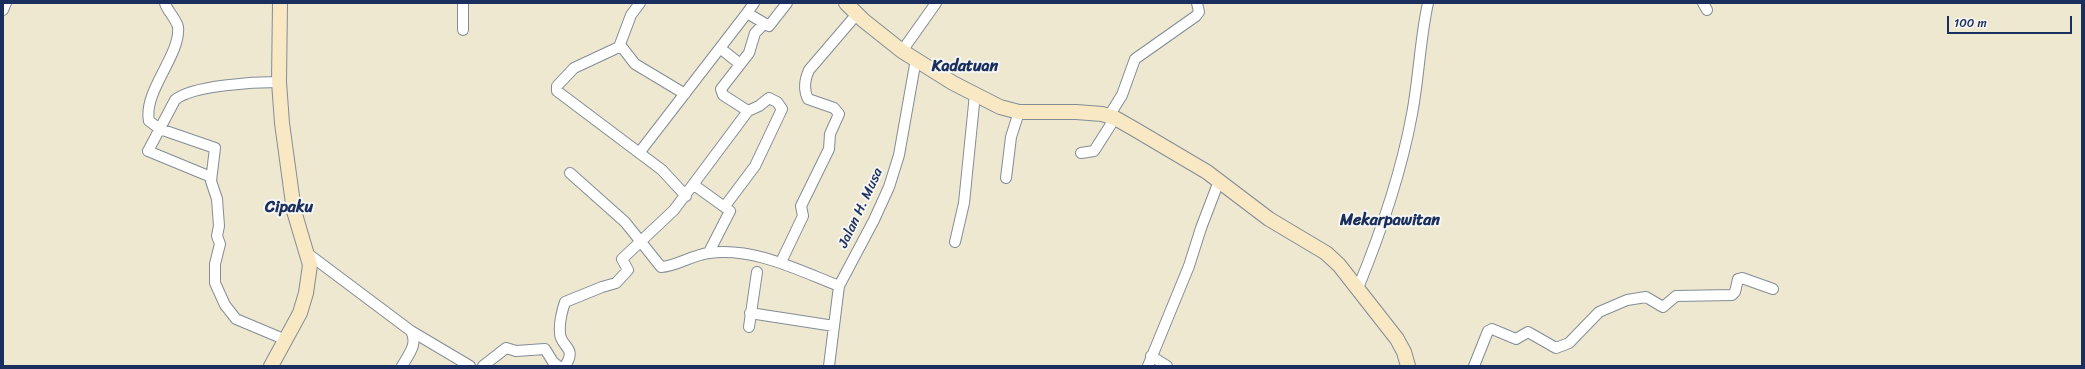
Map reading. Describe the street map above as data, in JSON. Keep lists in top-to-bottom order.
{
  "streets": {
    "street": ["Jalan H. Musa"]
  },
  "districts": ["Kadatuan", "Cipaku", "Mekarpawitan"],
  "scale_bar": "100 m"
}
